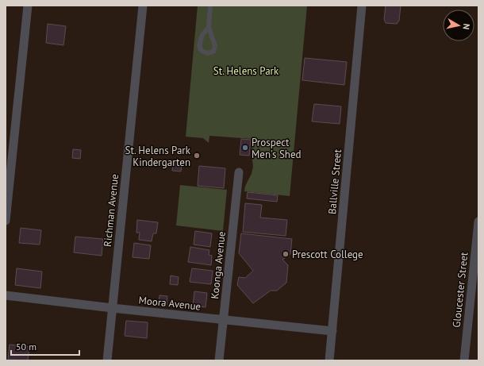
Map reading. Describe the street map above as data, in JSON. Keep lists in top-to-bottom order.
{
  "streets": {
    "street": [
      "Ballville Street",
      "Richman Avenue",
      "Koonga Avenue",
      "Gloucester Street",
      "Moora Avenue"
    ]
  },
  "crossings": [
    ["Ballville Street", "Moora Avenue"],
    ["Richman Avenue", "Moora Avenue"],
    ["Koonga Avenue", "Moora Avenue"]
  ],
  "parks": ["St. Helens Park"],
  "places": ["Prospect Men's Shed", "St. Helens Park Kindergarten", "Prescott College"],
  "scale_bar": "50 m",
  "north": "right"
}
